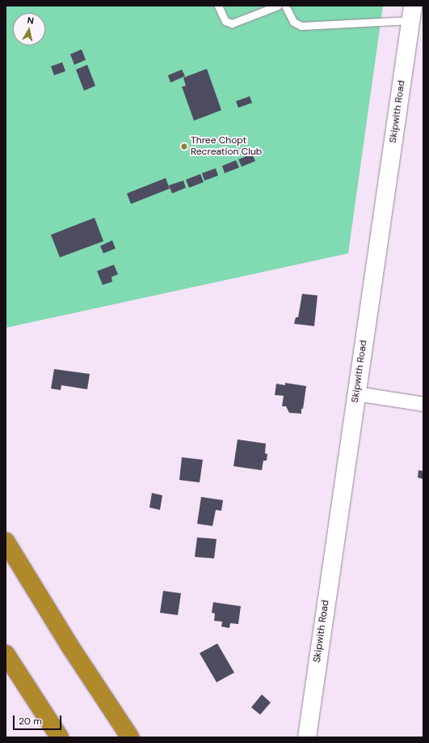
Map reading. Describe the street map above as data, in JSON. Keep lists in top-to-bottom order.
{
  "streets": {
    "main road": ["Skipwith Road"]
  },
  "places": ["Three Chopt Recreation Club"],
  "scale_bar": "20 m",
  "north": "top"
}
